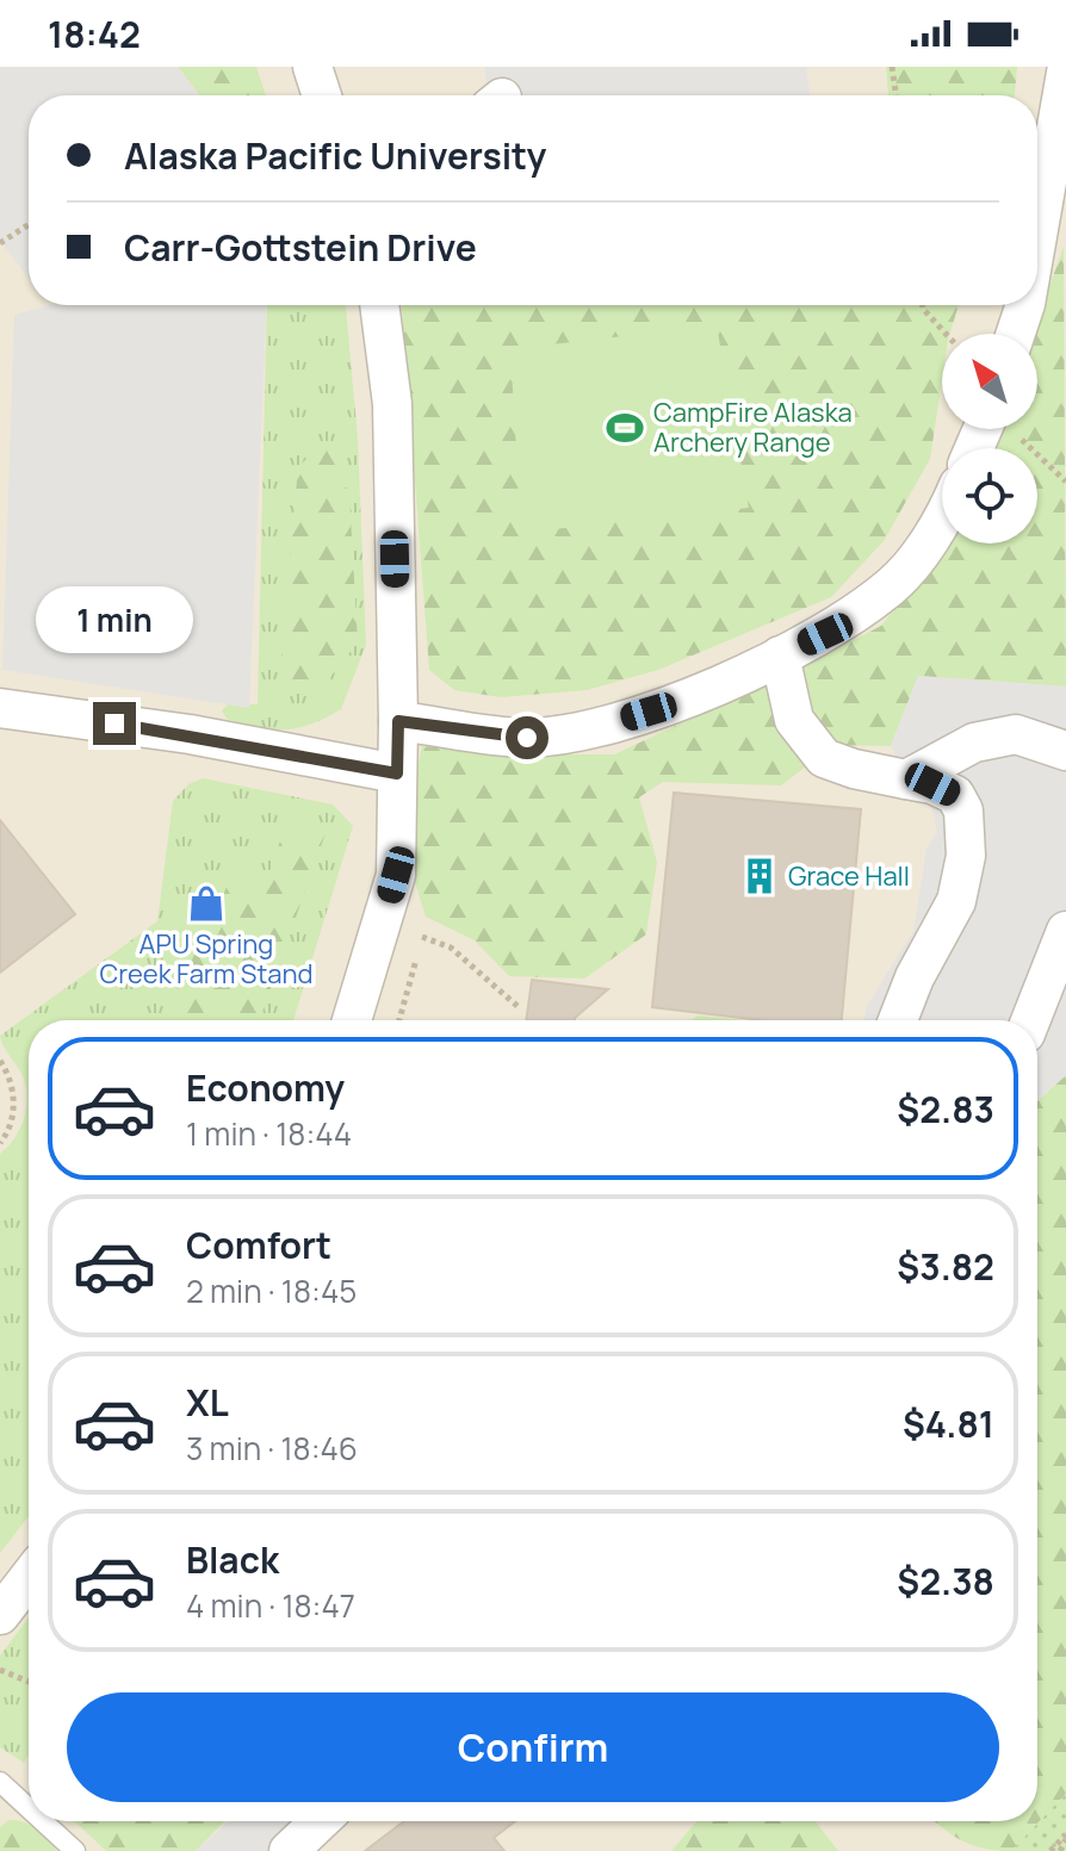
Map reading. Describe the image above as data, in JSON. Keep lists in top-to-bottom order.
{
  "places": {
    "sports": ["CampFire Alaska Archery Range"],
    "building": ["Grace Hall"],
    "shop": ["APU Spring Creek Farm Stand"]
  },
  "north": "top left",
  "page": {
    "status": "18:42",
    "banner": ["Alaska Pacific University", "Carr-Gottstein Drive"],
    "bubble": "1 min",
    "list": [
      {
        "name": "Economy",
        "note": "1 min · 18:44",
        "value": "$2.83"
      },
      {
        "name": "Comfort",
        "note": "2 min · 18:45",
        "value": "$3.82"
      },
      {
        "name": "XL",
        "note": "3 min · 18:46",
        "value": "$4.81"
      },
      {
        "name": "Black",
        "note": "4 min · 18:47",
        "value": "$2.38"
      }
    ],
    "buttons": "Confirm"
  }
}
